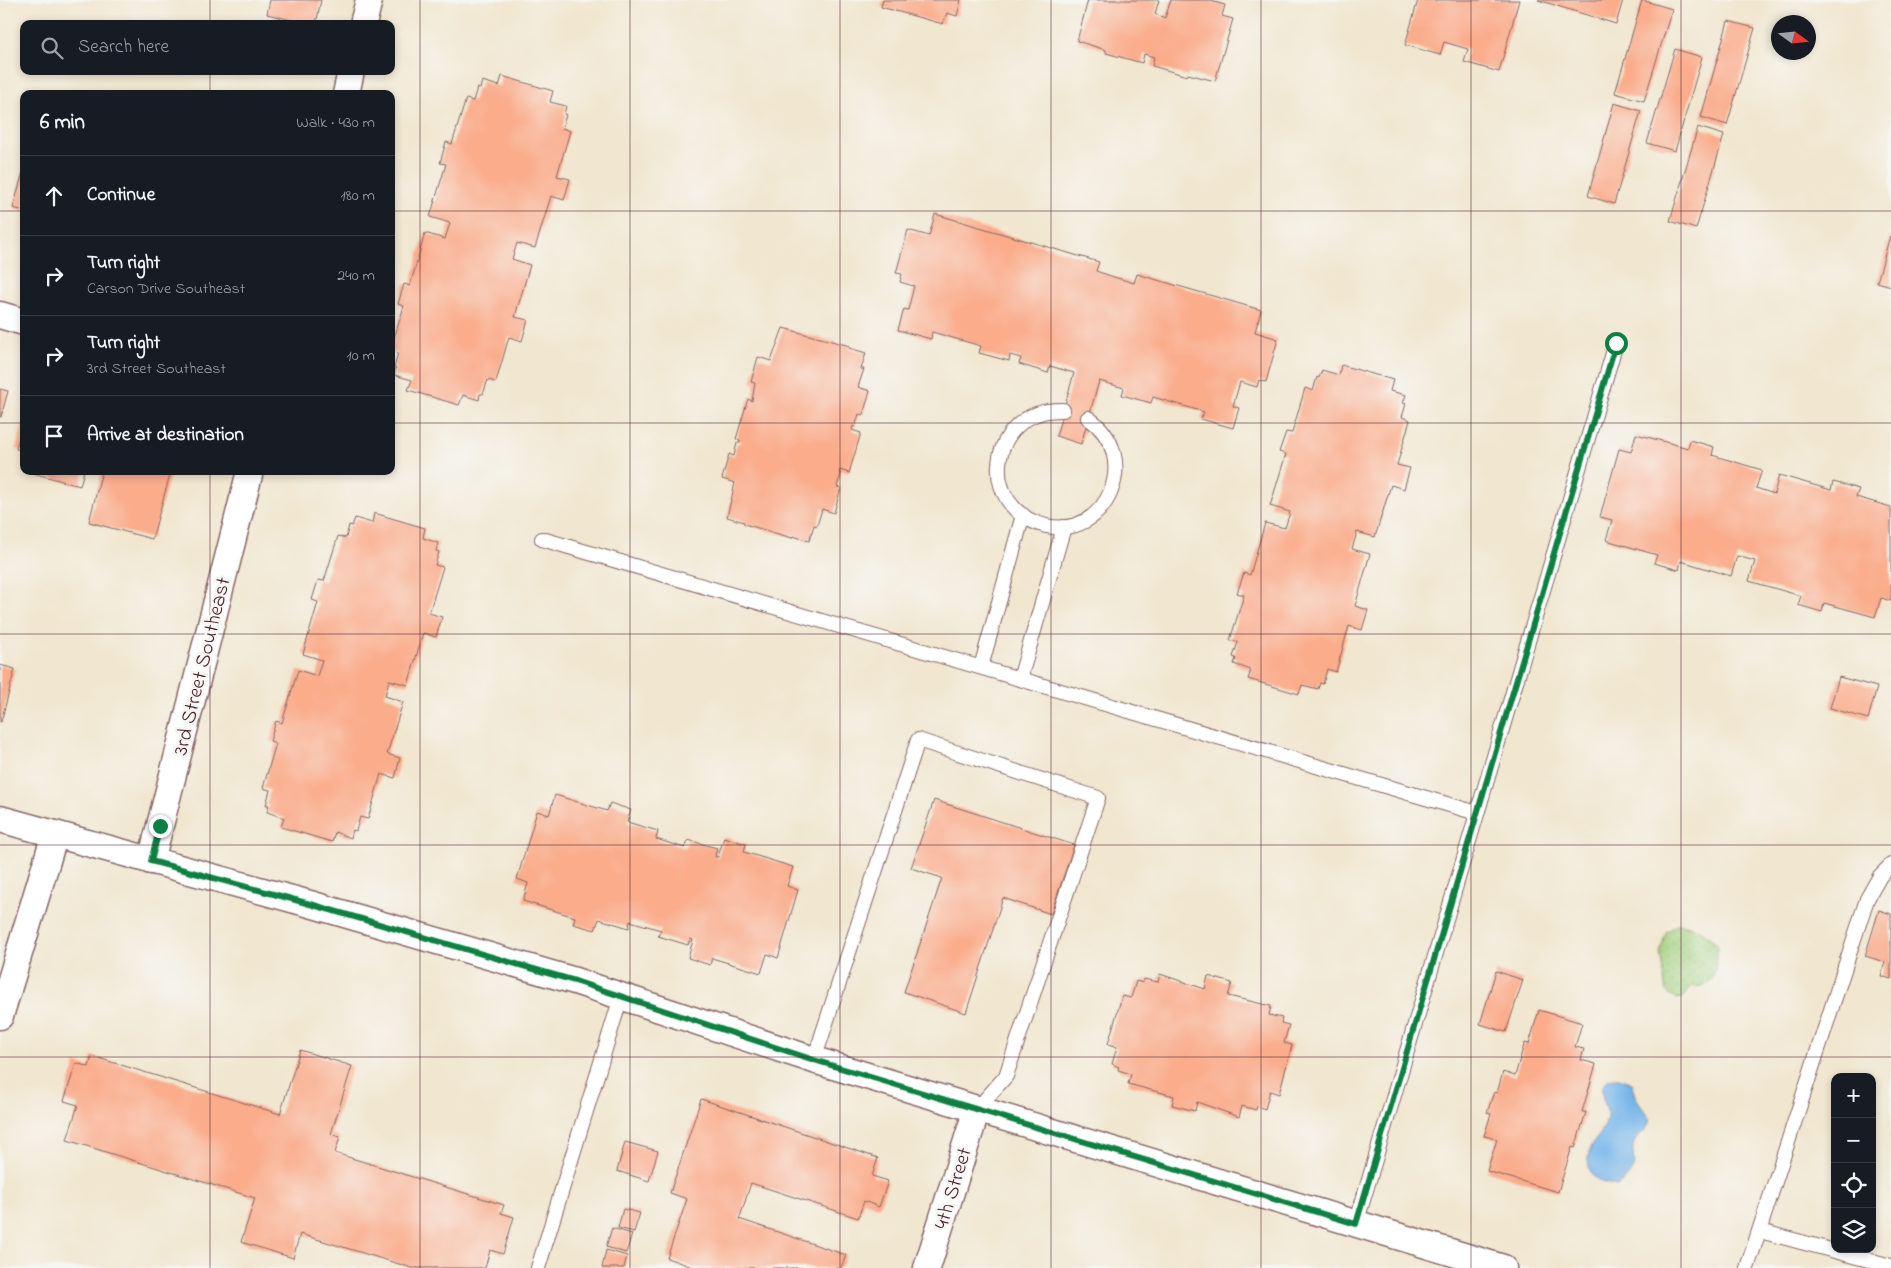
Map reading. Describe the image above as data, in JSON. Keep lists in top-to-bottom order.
{
  "streets": {
    "street": ["3rd Street Southeast", "4th Street"]
  },
  "north": "right",
  "page": {
    "search": "Search here",
    "heading": ["6 min", "Walk · 430 m"],
    "list": [
      ["Continue", "180 m"],
      ["Turn right", "Carson Drive Southeast", "240 m"],
      ["Turn right", "3rd Street Southeast", "10 m"],
      "Arrive at destination"
    ],
    "map_buttons": ["+", "−"]
  }
}
